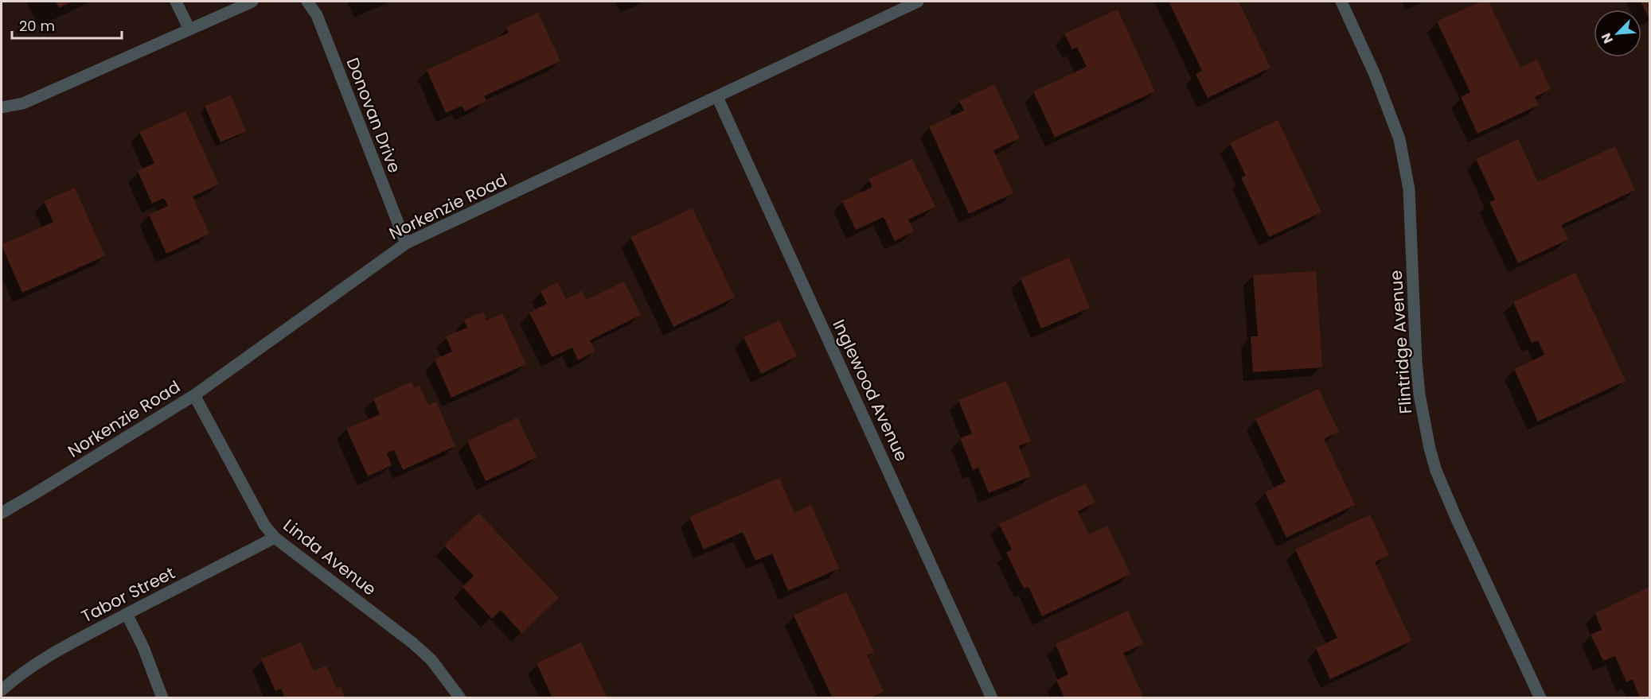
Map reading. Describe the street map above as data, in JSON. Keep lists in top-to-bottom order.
{
  "streets": {
    "street": [
      "Donovan Drive",
      "Norkenzie Road",
      "Flintridge Avenue",
      "Inglewood Avenue",
      "Linda Avenue",
      "Tabor Street"
    ]
  },
  "crossings": [
    ["Donovan Drive", "Norkenzie Road"],
    ["Norkenzie Road", "Inglewood Avenue"],
    ["Norkenzie Road", "Linda Avenue"],
    ["Linda Avenue", "Tabor Street"]
  ],
  "scale_bar": "20 m",
  "north": "bottom left"
}
